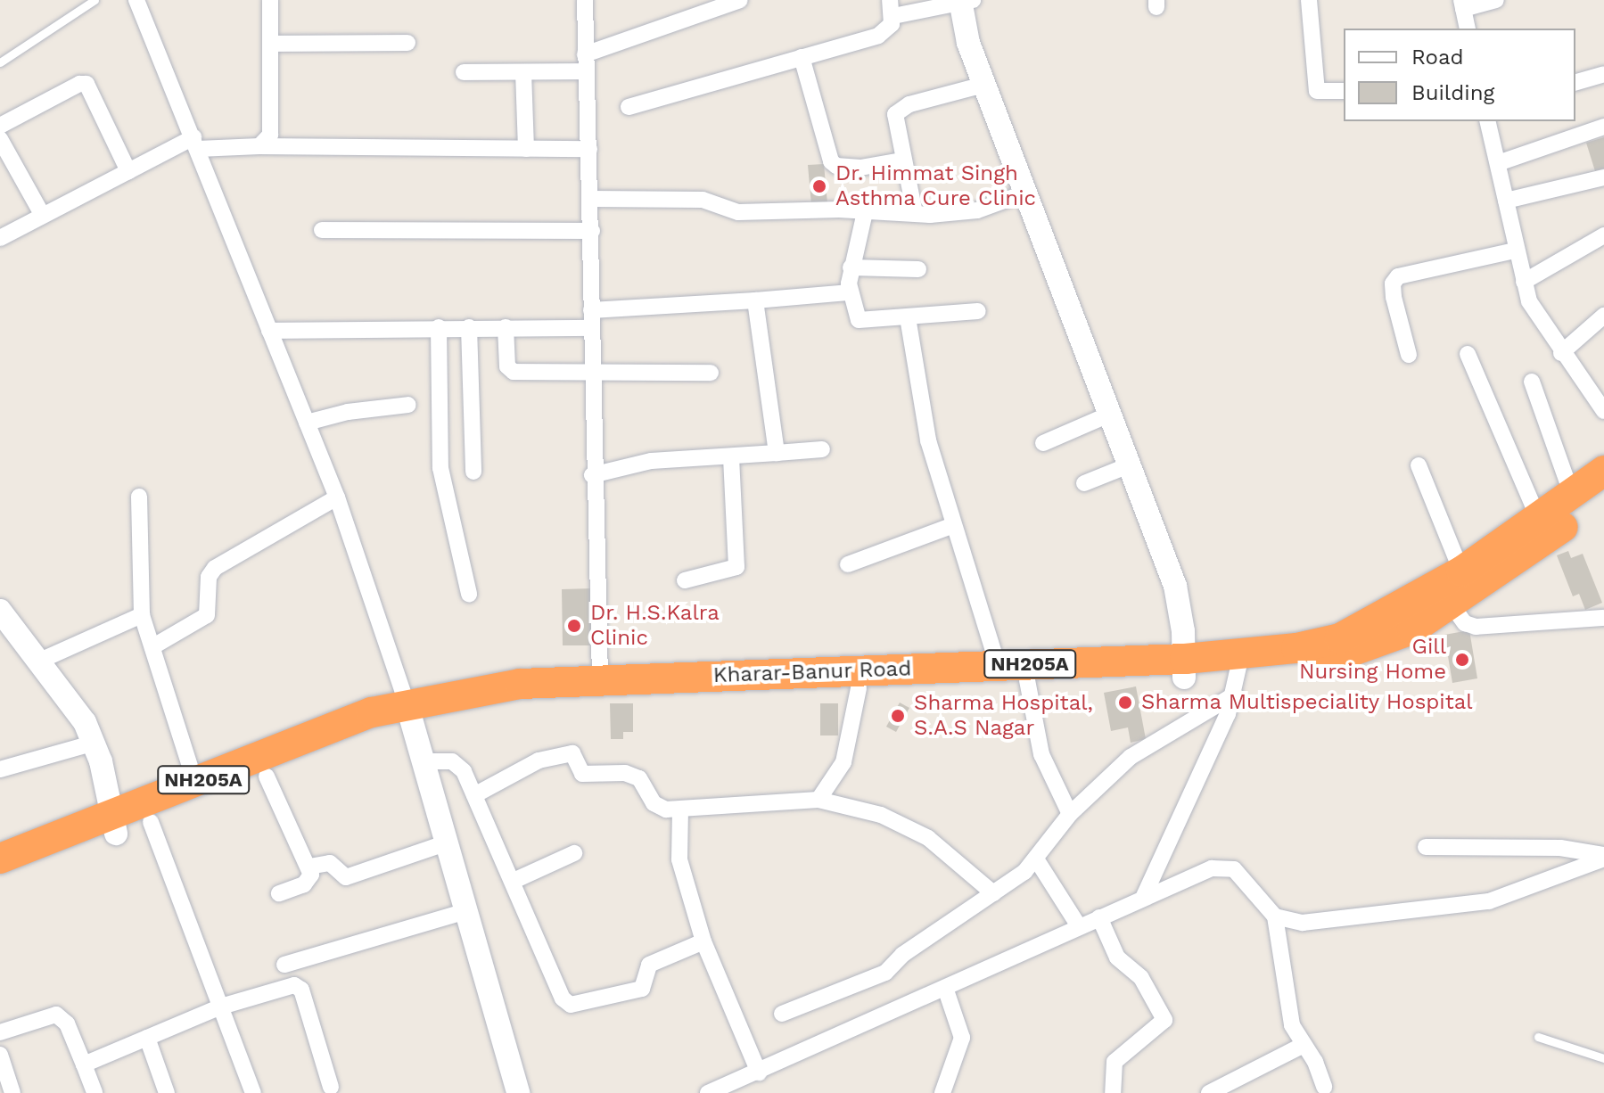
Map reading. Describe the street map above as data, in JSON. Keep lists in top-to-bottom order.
{
  "streets": {
    "highway": ["NH205A", "Kharar-Banur Road"]
  },
  "crossings": [
    ["NH205A", "Kharar-Banur Road"]
  ],
  "places": [
    "Dr. Himmat Singh Asthma Cure Clinic",
    "Dr. H.S.Kalra Clinic",
    "Gill Nursing Home",
    "Sharma Multispeciality Hospital",
    "Sharma Hospital, S.A.S Nagar"
  ],
  "legend": ["Road", "Building"]
}
